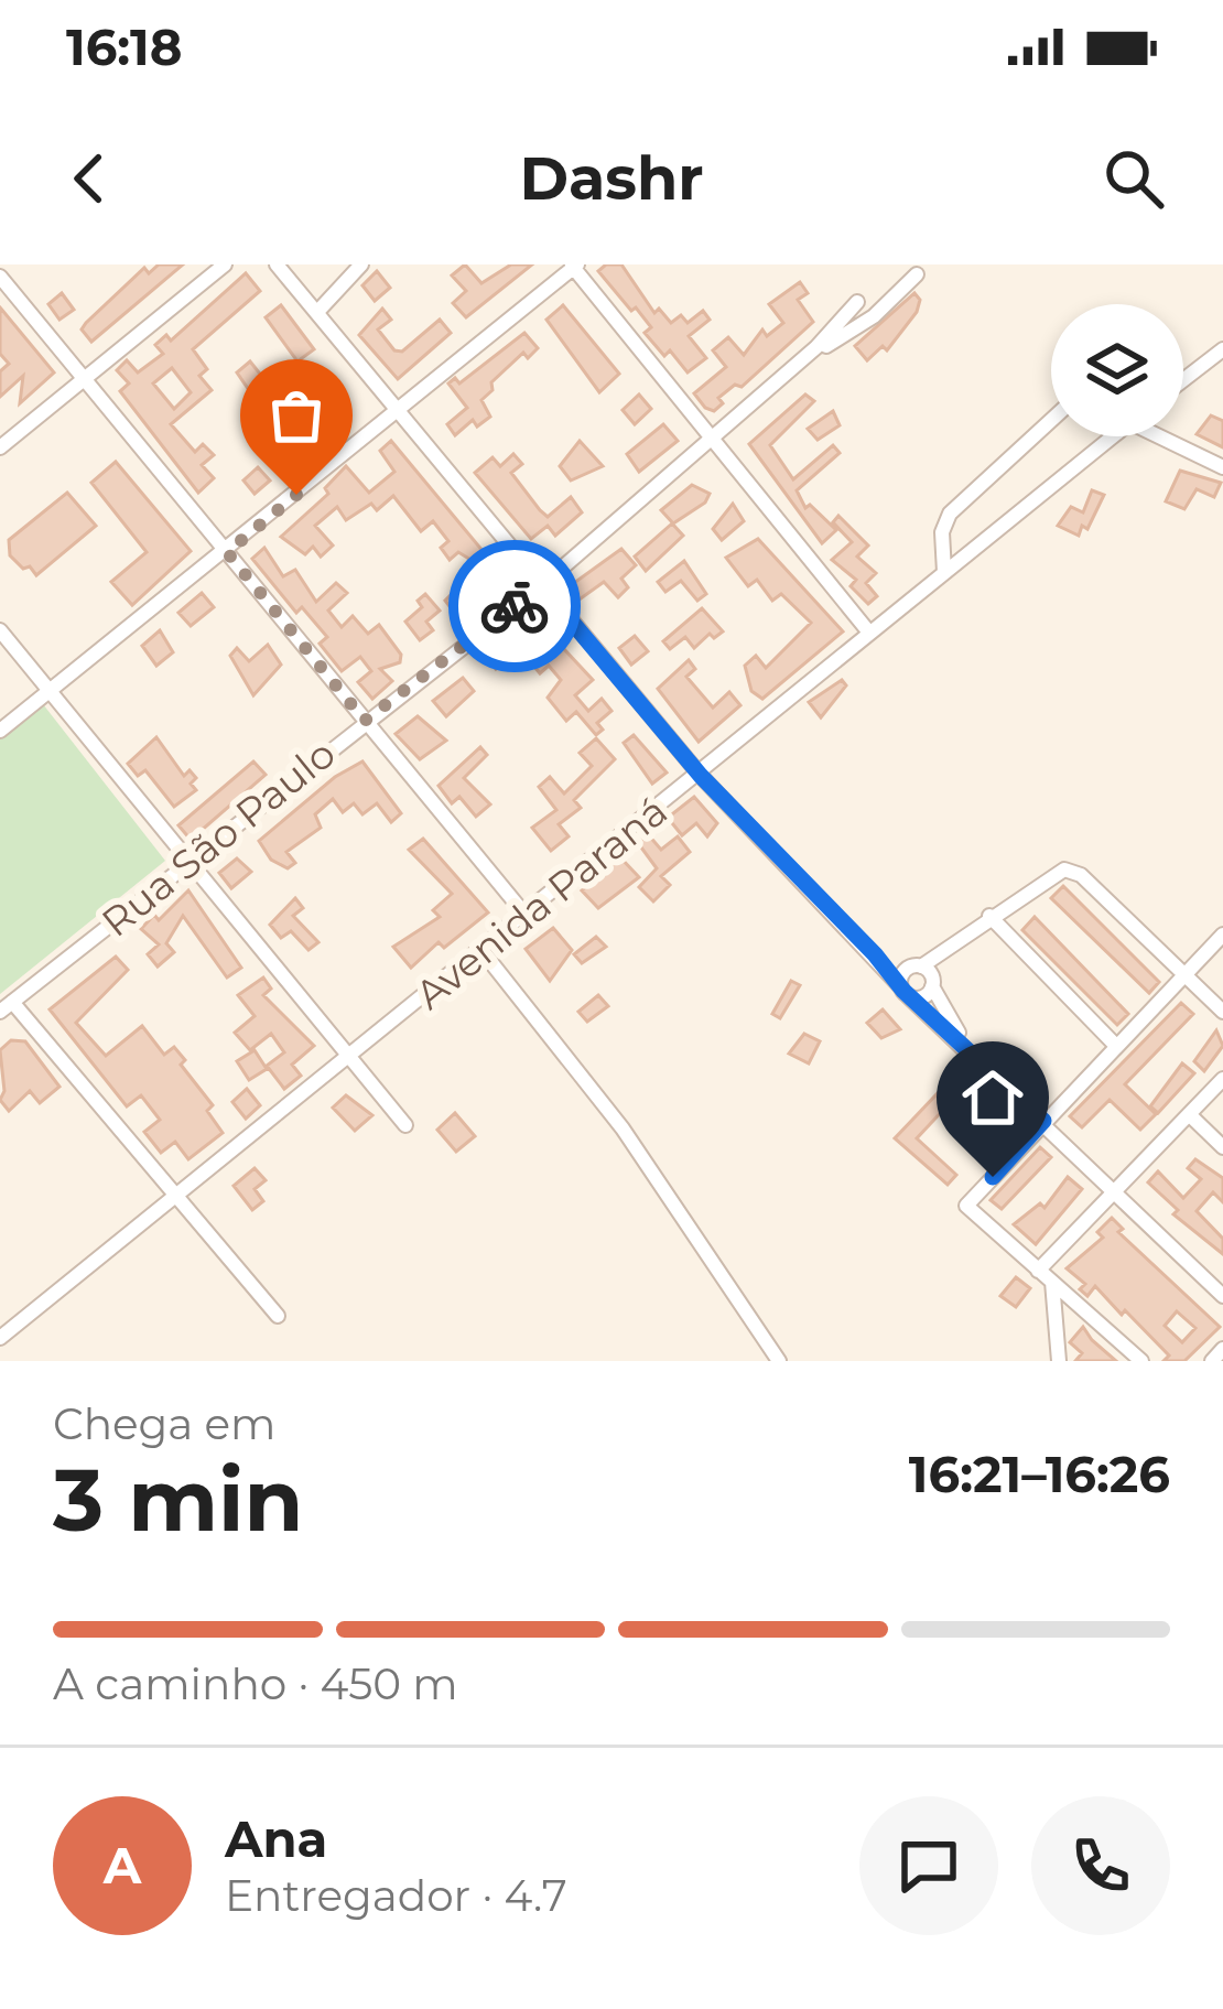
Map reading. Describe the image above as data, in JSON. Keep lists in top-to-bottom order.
{
  "streets": {
    "street": ["Rua São Paulo", "Avenida Paraná"]
  },
  "page": {
    "status": "16:18",
    "header": "Dashr",
    "heading": ["3 min", "Chega em", "16:21–16:26"],
    "panel": ["Ana", "Entregador · 4.7"],
    "bar": "A caminho · 450 m",
    "round": "A"
  }
}
